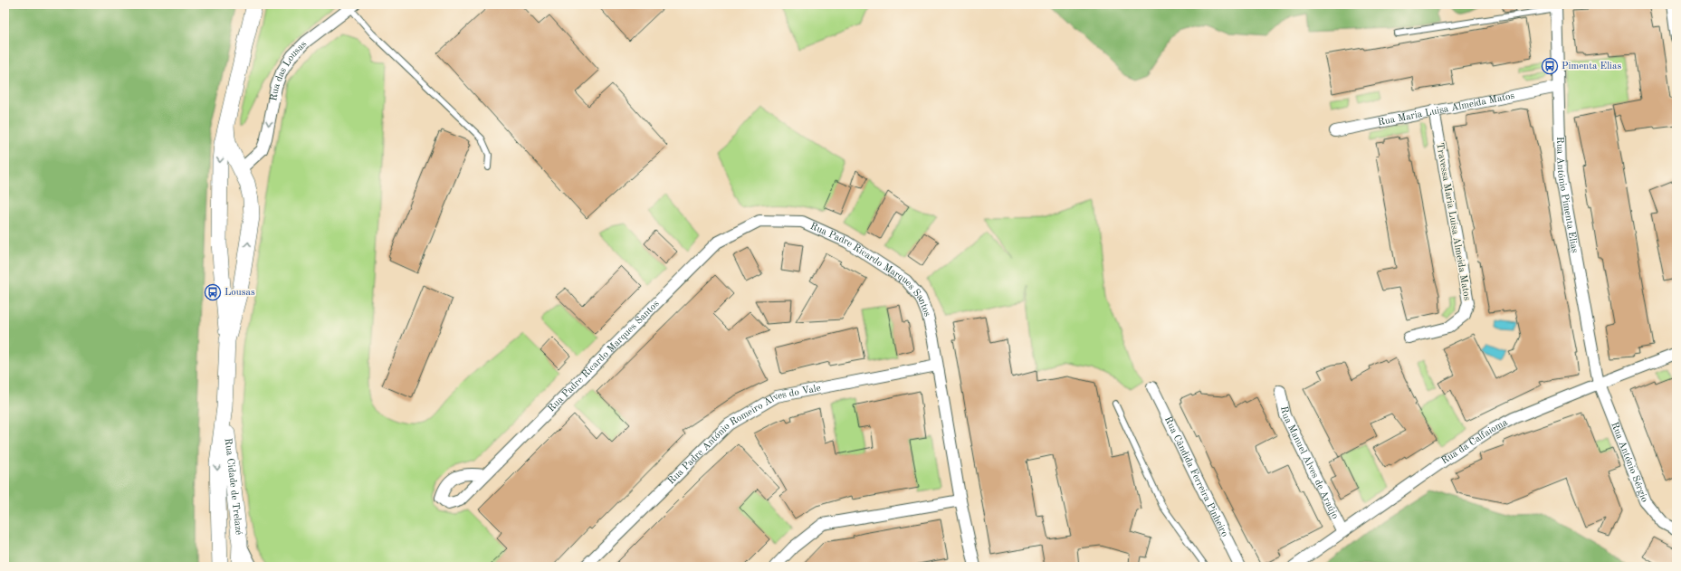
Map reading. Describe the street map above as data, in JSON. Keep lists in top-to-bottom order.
{
  "streets": {
    "street": [
      "Rua das Lousas",
      "Rua Maria Luisa Almeida Matos",
      "Rua António Pimenta Elias",
      "Travessa Maria Luisa Almeida Matos",
      "Rua Padre Ricardo Marques Santos",
      "Rua Padre António Romeiro Alves do Vale",
      "Rua da Calfaioma",
      "Rua Manuel Alves de Araújo",
      "Rua António Sérgio",
      "Rua Cândida Ferreira Pinheiro",
      "Rua Cidade de Trelazé"
    ]
  },
  "crossings": [
    ["Rua das Lousas", "Rua Cidade de Trelazé"],
    ["Rua Maria Luisa Almeida Matos", "Rua António Pimenta Elias"],
    ["Rua Maria Luisa Almeida Matos", "Travessa Maria Luisa Almeida Matos"],
    ["Rua António Pimenta Elias", "Rua da Calfaioma"],
    ["Rua António Pimenta Elias", "Rua António Sérgio"],
    ["Rua Padre Ricardo Marques Santos", "Rua Padre António Romeiro Alves do Vale"],
    ["Rua da Calfaioma", "Rua Manuel Alves de Araújo"],
    ["Rua da Calfaioma", "Rua António Sérgio"]
  ],
  "one_way": ["Rua das Lousas"],
  "places": {
    "bus stop": ["Pimenta Elias", "Lousas"]
  }
}
